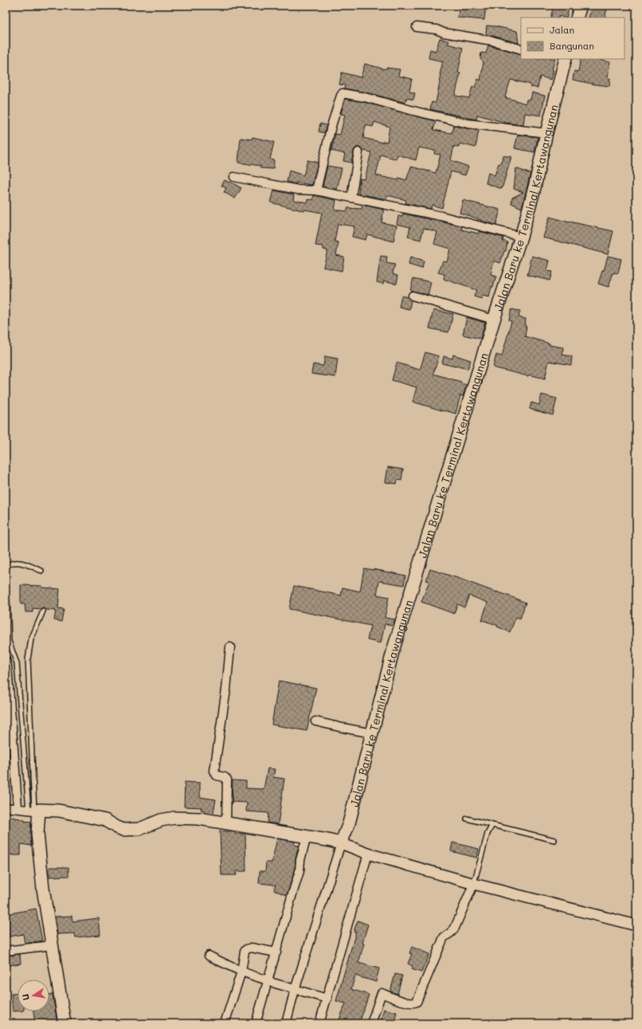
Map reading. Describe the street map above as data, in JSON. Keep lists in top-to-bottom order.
{
  "streets": {
    "main road": ["Jalan Baru ke Terminal Kertawangunan"]
  },
  "legend": ["Jalan", "Bangunan"],
  "north": "left"
}
